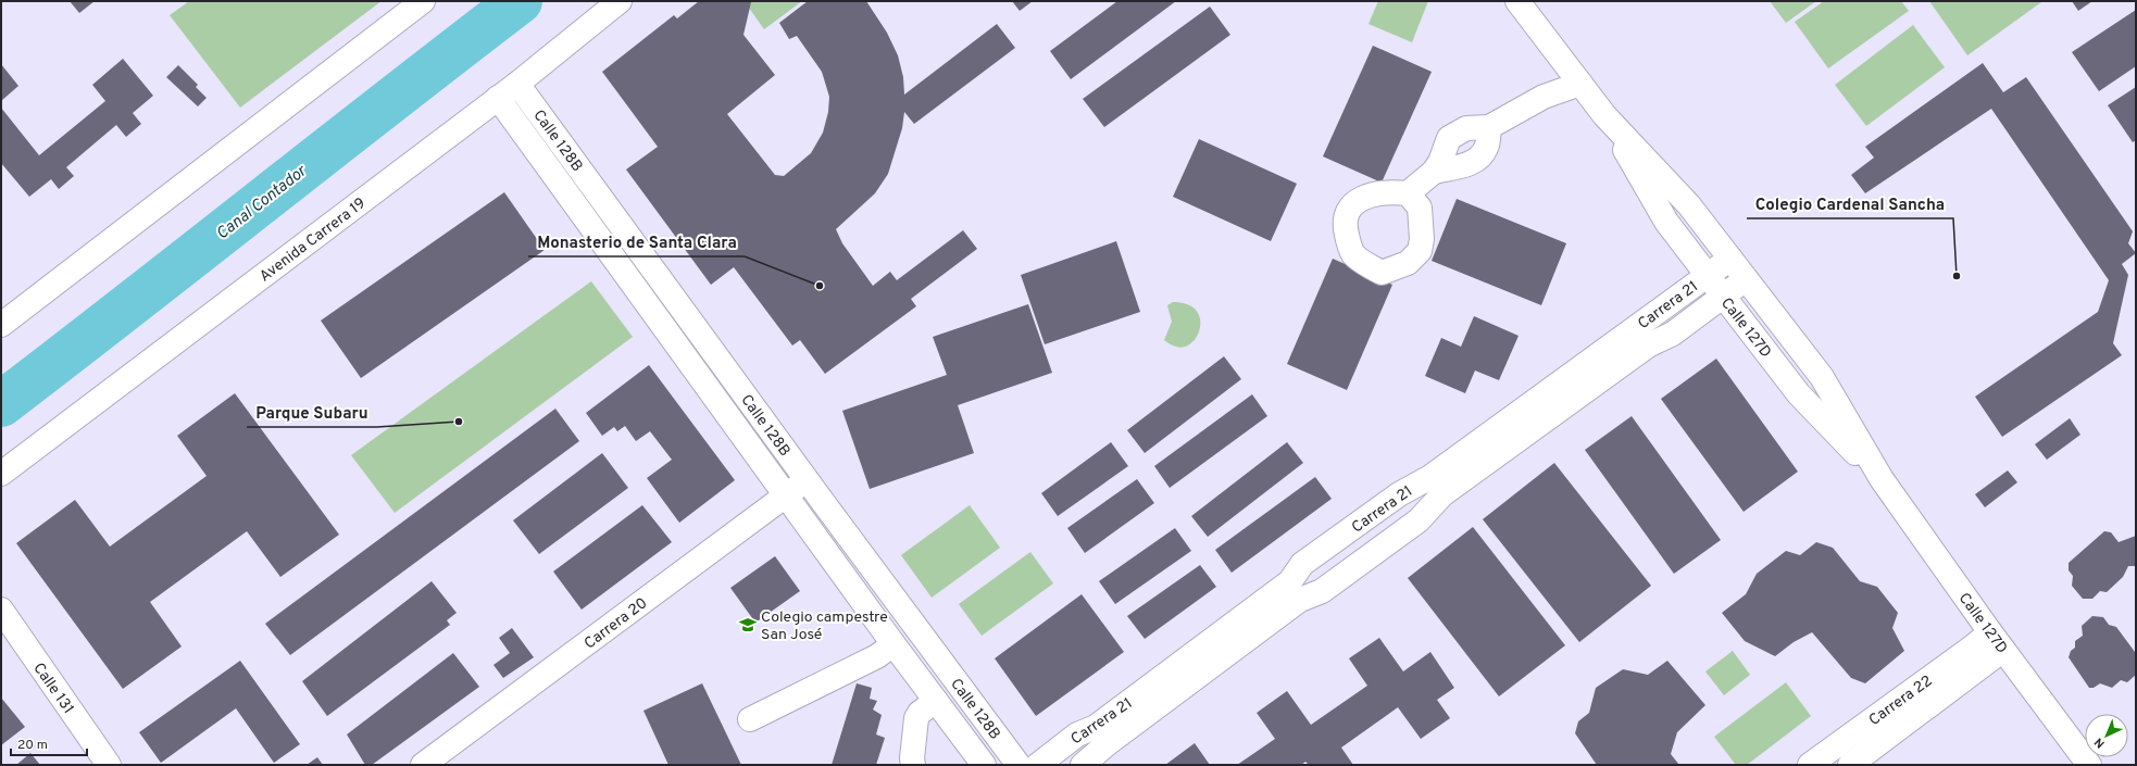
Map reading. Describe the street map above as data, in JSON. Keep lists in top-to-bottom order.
{
  "streets": {
    "street": [
      "Calle 128B",
      "Avenida Carrera 19",
      "Carrera 21",
      "Calle 127D",
      "Carrera 20",
      "Calle 131",
      "Carrera 22"
    ]
  },
  "crossings": [
    ["Calle 128B", "Avenida Carrera 19"],
    ["Calle 128B", "Carrera 20"],
    ["Carrera 21", "Calle 127D"],
    ["Calle 127D", "Carrera 22"]
  ],
  "water": ["Canal Contador"],
  "places": {
    "other": ["Colegio Cardenal Sancha", "Monasterio de Santa Clara", "Parque Subaru"],
    "school or university": ["Colegio campestre San José"]
  },
  "scale_bar": "20 m",
  "north": "bottom left"
}
